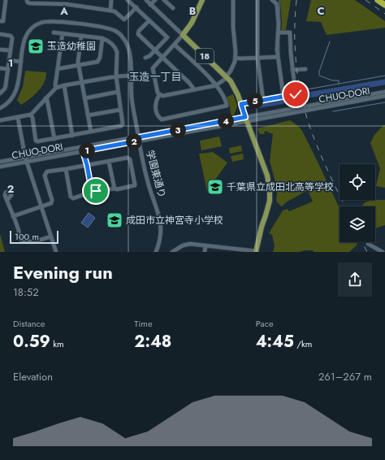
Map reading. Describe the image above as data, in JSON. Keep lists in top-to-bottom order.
{
  "streets": {
    "main road": ["18"],
    "street": ["CHUO-DORI", "学園東通り"]
  },
  "crossings": [
    ["18", "CHUO-DORI"],
    ["CHUO-DORI", "学園東通り"]
  ],
  "districts": ["玉造一丁目"],
  "places": {
    "school or university": ["玉造幼稚園", "千葉県立成田北高等学校", "成田市立神宮寺小学校"]
  },
  "scale_bar": "100 m",
  "page": {
    "pins": [
      "5",
      "4",
      "3",
      "2",
      "1"
    ],
    "scale": "100 m",
    "heading": ["Evening run", "18:52"],
    "stats": [
      ["Distance", "0.59 km"],
      ["Time", "2:48"],
      ["Pace", "4:45 /km"]
    ],
    "chart": ["Elevation", "261–267 m"]
  },
  "grid": {
    "columns": ["A", "B", "C"],
    "rows": ["1", "2"]
  }
}
